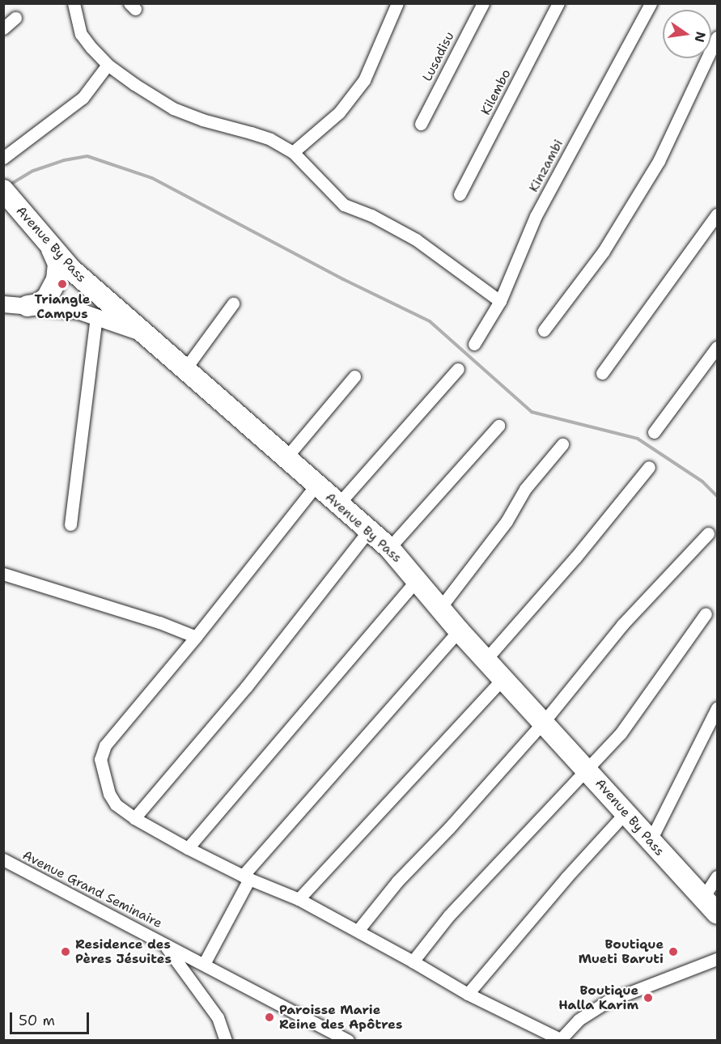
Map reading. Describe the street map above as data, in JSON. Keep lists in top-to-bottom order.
{
  "streets": {
    "highway": ["Avenue By Pass"],
    "street": [
      "Lusadisu",
      "Kilembo",
      "Kinzambi",
      "Avenue Grand Seminaire"
    ]
  },
  "places": [
    "Triangle Campus",
    "Residence des Pères Jésuites",
    "Boutique Mueti Baruti",
    "Boutique Halla Karim",
    "Paroisse Marie Reine des Apôtres"
  ],
  "scale_bar": "50 m",
  "north": "right"
}
